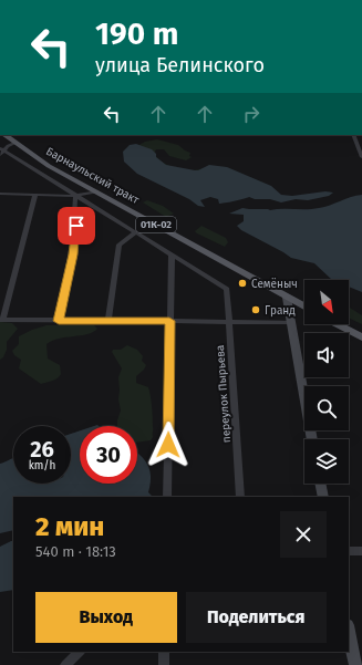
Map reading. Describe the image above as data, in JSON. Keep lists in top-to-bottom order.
{
  "streets": {
    "main road": ["Барнаульский тракт", "01К-02"],
    "street": ["переулок Пырьева"]
  },
  "places": ["Семёныч", "Гранд"],
  "north": "bottom right",
  "page": {
    "turn": ["190 m", "улица Белинского"],
    "speed": "26 km/h",
    "limit": "30",
    "heading": ["2 мин", "540 m · 18:13"],
    "buttons": ["Выход", "Поделиться"]
  }
}
